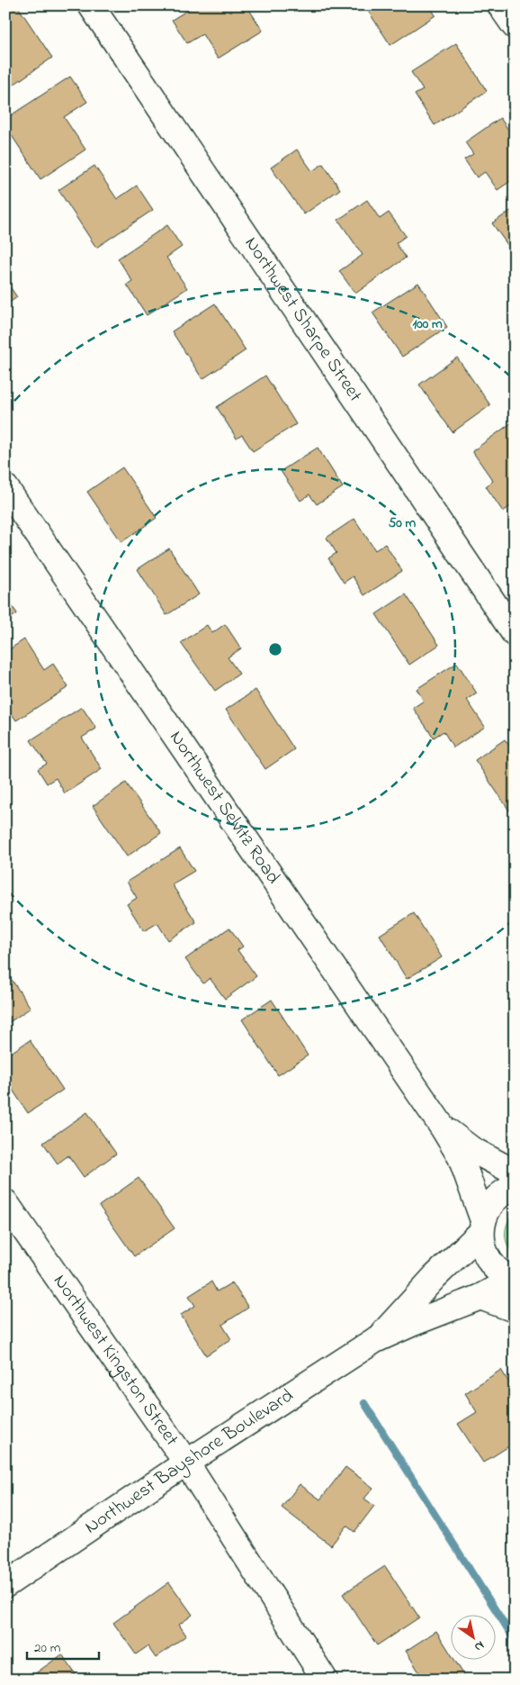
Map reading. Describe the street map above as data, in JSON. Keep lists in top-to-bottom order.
{
  "streets": {
    "street": [
      "Northwest Sharpe Street",
      "Northwest Selvitz Road",
      "Northwest Kingston Street",
      "Northwest Bayshore Boulevard"
    ]
  },
  "crossings": [
    ["Northwest Selvitz Road", "Northwest Bayshore Boulevard"],
    ["Northwest Kingston Street", "Northwest Bayshore Boulevard"]
  ],
  "scale_bar": "20 m",
  "north": "bottom right",
  "rings": ["100 m", "50 m"]
}
